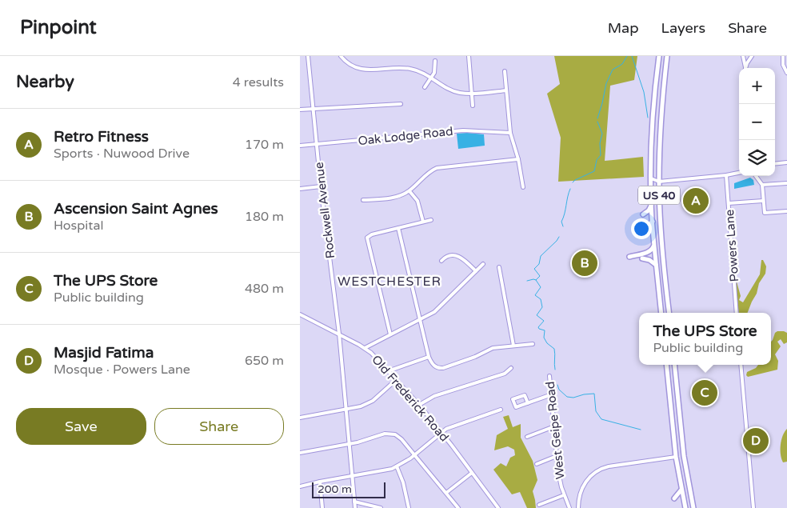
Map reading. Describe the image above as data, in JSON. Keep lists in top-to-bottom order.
{
  "streets": {
    "main road": ["US 40"],
    "street": [
      "Oak Lodge Road",
      "Rockwell Avenue",
      "Powers Lane",
      "Old Frederick Road",
      "West Geipe Road"
    ]
  },
  "crossings": [
    ["Oak Lodge Road", "Rockwell Avenue"],
    ["Rockwell Avenue", "Old Frederick Road"]
  ],
  "districts": ["WESTCHESTER"],
  "scale_bar": "200 m",
  "page": {
    "header": "Pinpoint",
    "nav": ["Map", "Layers", "Share"],
    "heading": ["Nearby", "4 results"],
    "map_buttons": ["+", "−"],
    "list": [
      {
        "mark": "A",
        "name": "Retro Fitness",
        "note": "Sports · Nuwood Drive",
        "value": "170 m"
      },
      {
        "mark": "B",
        "name": "Ascension Saint Agnes",
        "note": "Hospital",
        "value": "180 m"
      },
      {
        "mark": "C",
        "name": "The UPS Store",
        "note": "Public building",
        "value": "480 m"
      },
      {
        "mark": "D",
        "name": "Masjid Fatima",
        "note": "Mosque · Powers Lane",
        "value": "650 m"
      }
    ],
    "pins": [
      "A",
      "B",
      "C",
      "D"
    ],
    "popup": ["The UPS Store", "Public building"],
    "buttons": ["Save", "Share"],
    "scale": "200 m"
  }
}
